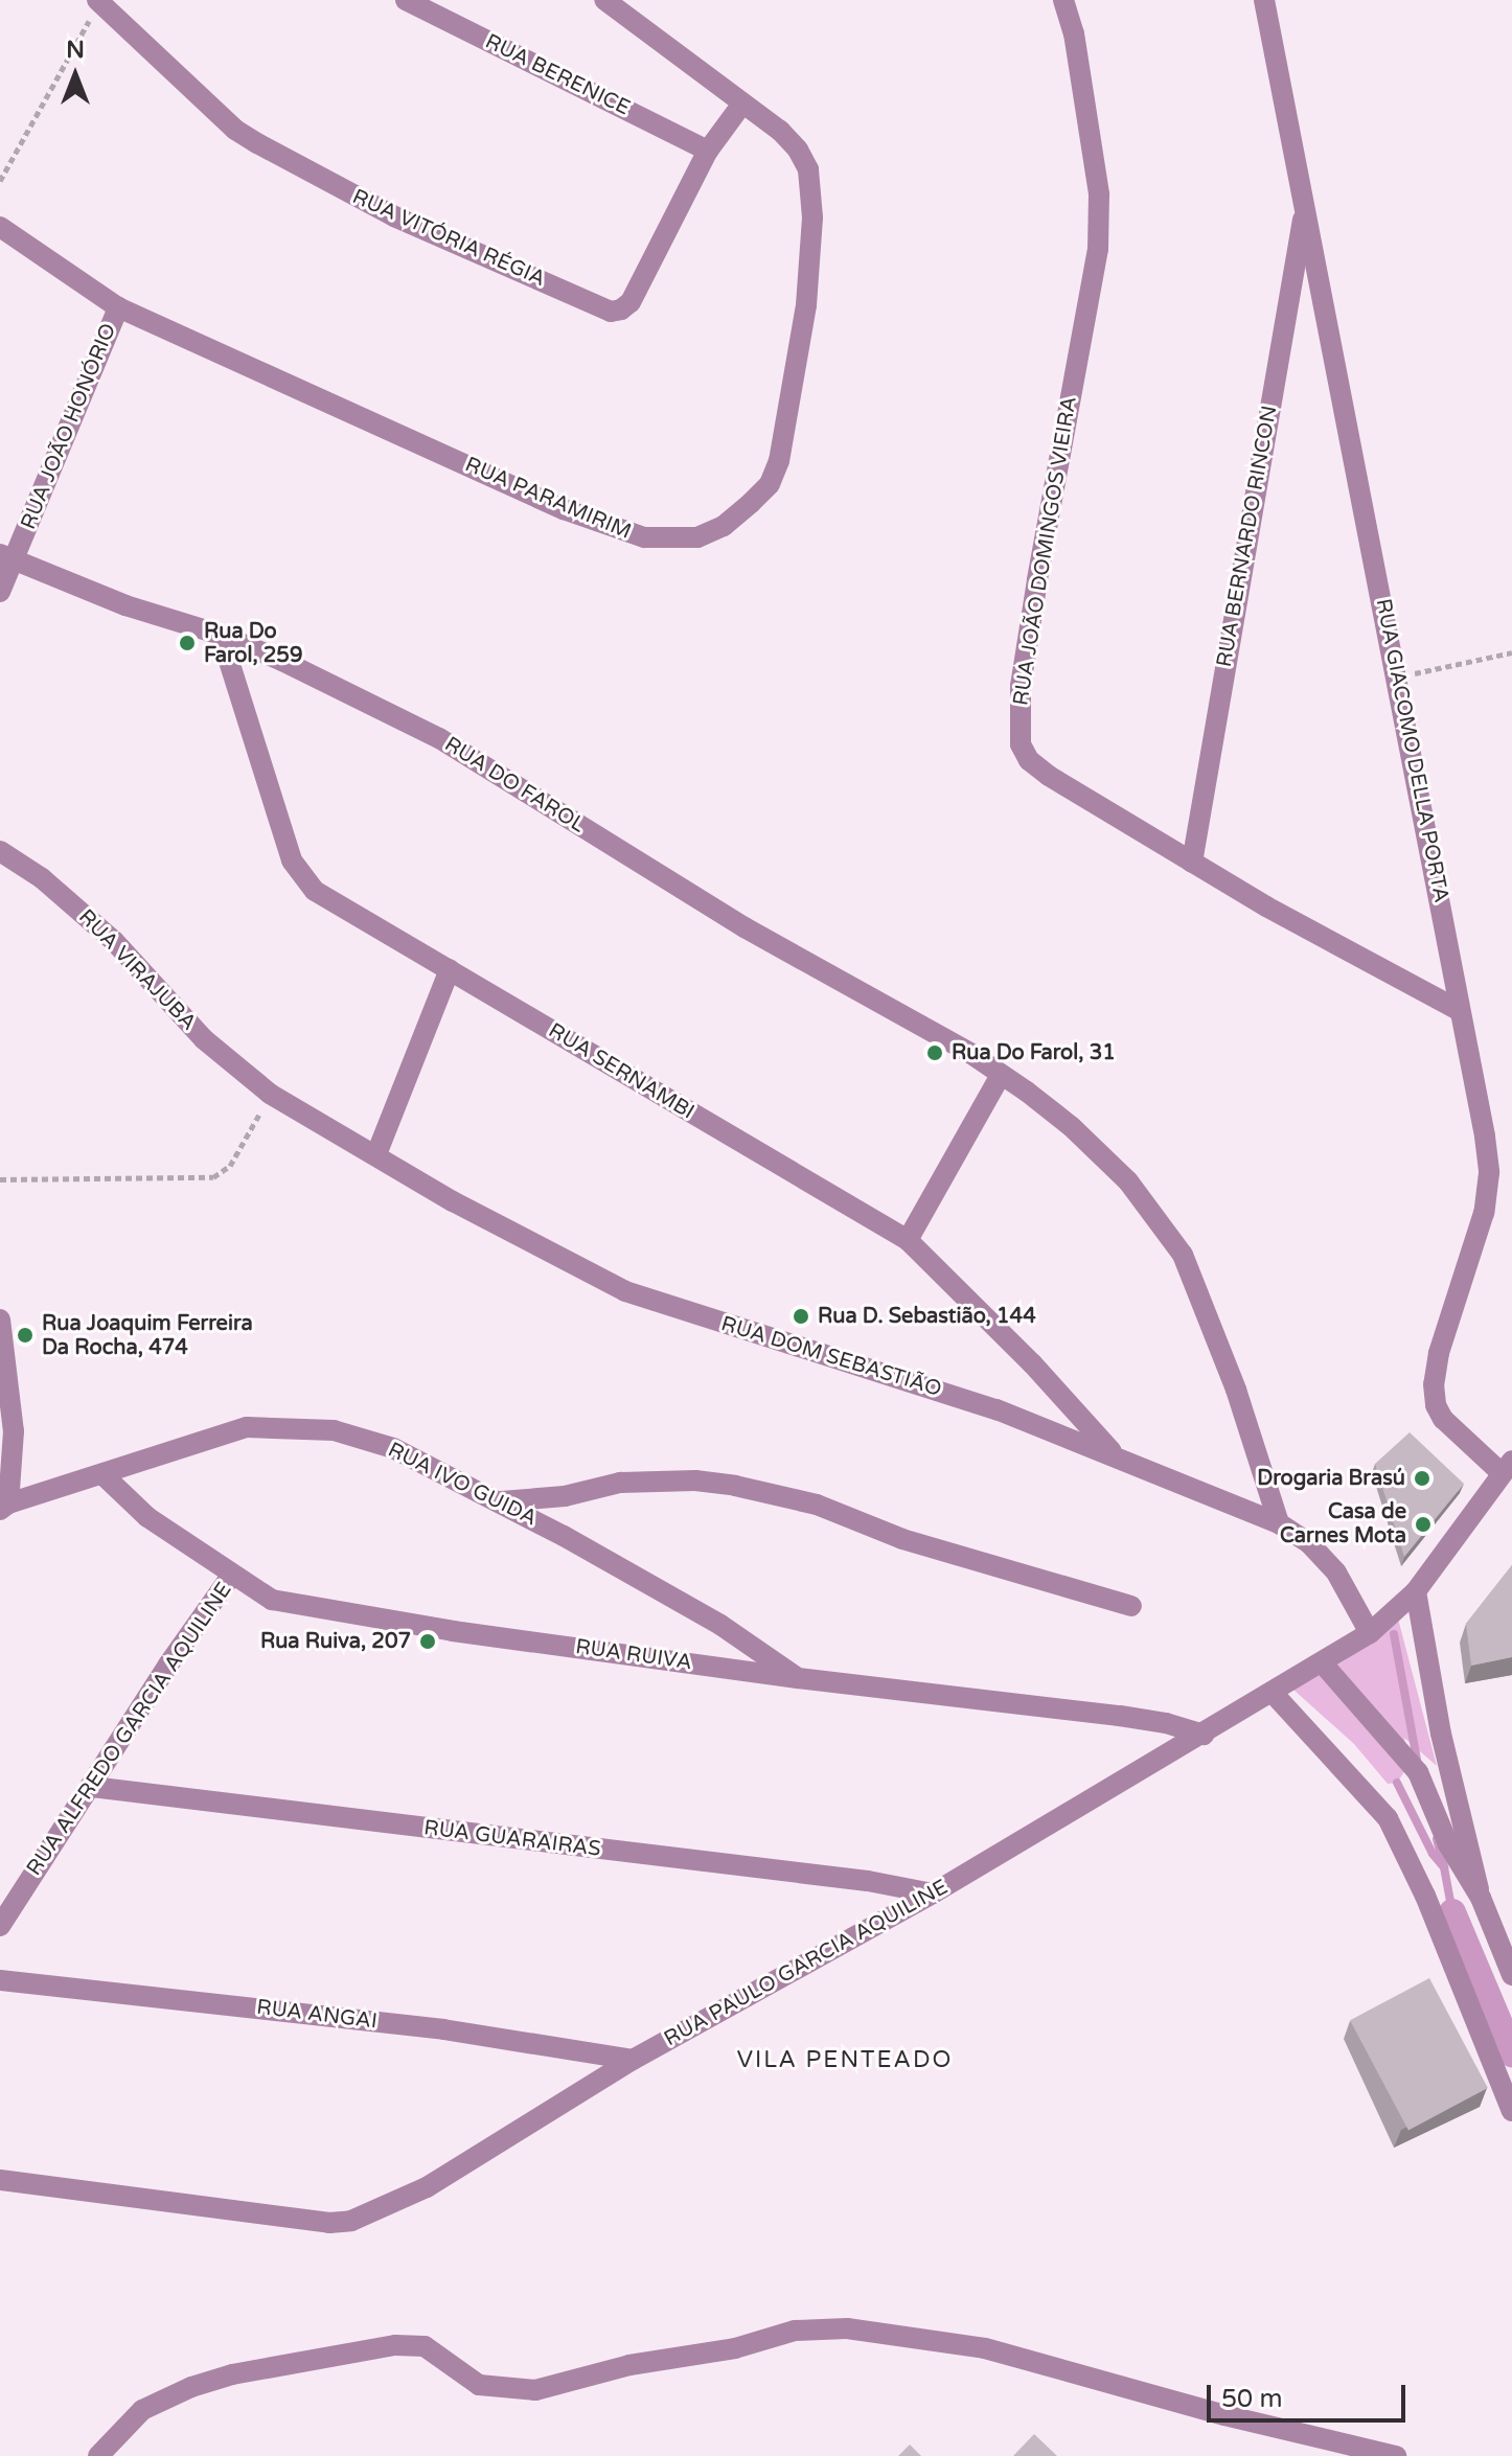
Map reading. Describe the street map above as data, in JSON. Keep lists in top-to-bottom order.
{
  "streets": {
    "street": [
      "RUA BERENICE",
      "RUA VITÓRIA RÉGIA",
      "RUA JOÃO HONÓRIO",
      "RUA PARAMIRIM",
      "RUA BERNARDO RINCON",
      "RUA JOÃO DOMINGOS VIEIRA",
      "RUA GIACOMO DELLA PORTA",
      "RUA DO FAROL",
      "RUA VIRAJUBA",
      "RUA SERNAMBI",
      "RUA DOM SEBASTIÃO",
      "RUA IVO GUIDA",
      "RUA RUIVA",
      "RUA ALFREDO GARCIA AQUILINE",
      "RUA GUARAIRAS",
      "RUA PAULO GARCIA AQUILINE",
      "RUA ANGAI"
    ]
  },
  "crossings": [
    ["RUA BERENICE", "RUA VITÓRIA RÉGIA"],
    ["RUA VITÓRIA RÉGIA", "RUA PARAMIRIM"],
    ["RUA JOÃO HONÓRIO", "RUA PARAMIRIM"],
    ["RUA JOÃO HONÓRIO", "RUA DO FAROL"],
    ["RUA BERNARDO RINCON", "RUA JOÃO DOMINGOS VIEIRA"],
    ["RUA BERNARDO RINCON", "RUA GIACOMO DELLA PORTA"],
    ["RUA JOÃO DOMINGOS VIEIRA", "RUA GIACOMO DELLA PORTA"],
    ["RUA GIACOMO DELLA PORTA", "RUA PAULO GARCIA AQUILINE"],
    ["RUA DO FAROL", "RUA SERNAMBI"],
    ["RUA DO FAROL", "RUA DOM SEBASTIÃO"],
    ["RUA VIRAJUBA", "RUA DOM SEBASTIÃO"],
    ["RUA SERNAMBI", "RUA DOM SEBASTIÃO"],
    ["RUA DOM SEBASTIÃO", "RUA PAULO GARCIA AQUILINE"],
    ["RUA IVO GUIDA", "RUA RUIVA"],
    ["RUA RUIVA", "RUA ALFREDO GARCIA AQUILINE"],
    ["RUA RUIVA", "RUA PAULO GARCIA AQUILINE"],
    ["RUA ALFREDO GARCIA AQUILINE", "RUA GUARAIRAS"],
    ["RUA GUARAIRAS", "RUA PAULO GARCIA AQUILINE"],
    ["RUA PAULO GARCIA AQUILINE", "RUA ANGAI"]
  ],
  "districts": ["VILA PENTEADO"],
  "places": [
    "Rua Do Farol, 259",
    "Rua Do Farol, 31",
    "Rua D. Sebastião, 144",
    "Rua Joaquim Ferreira Da Rocha, 474",
    "Drogaria Brasú",
    "Casa de Carnes Mota",
    "Rua Ruiva, 207"
  ],
  "scale_bar": "50 m",
  "north": "top"
}
